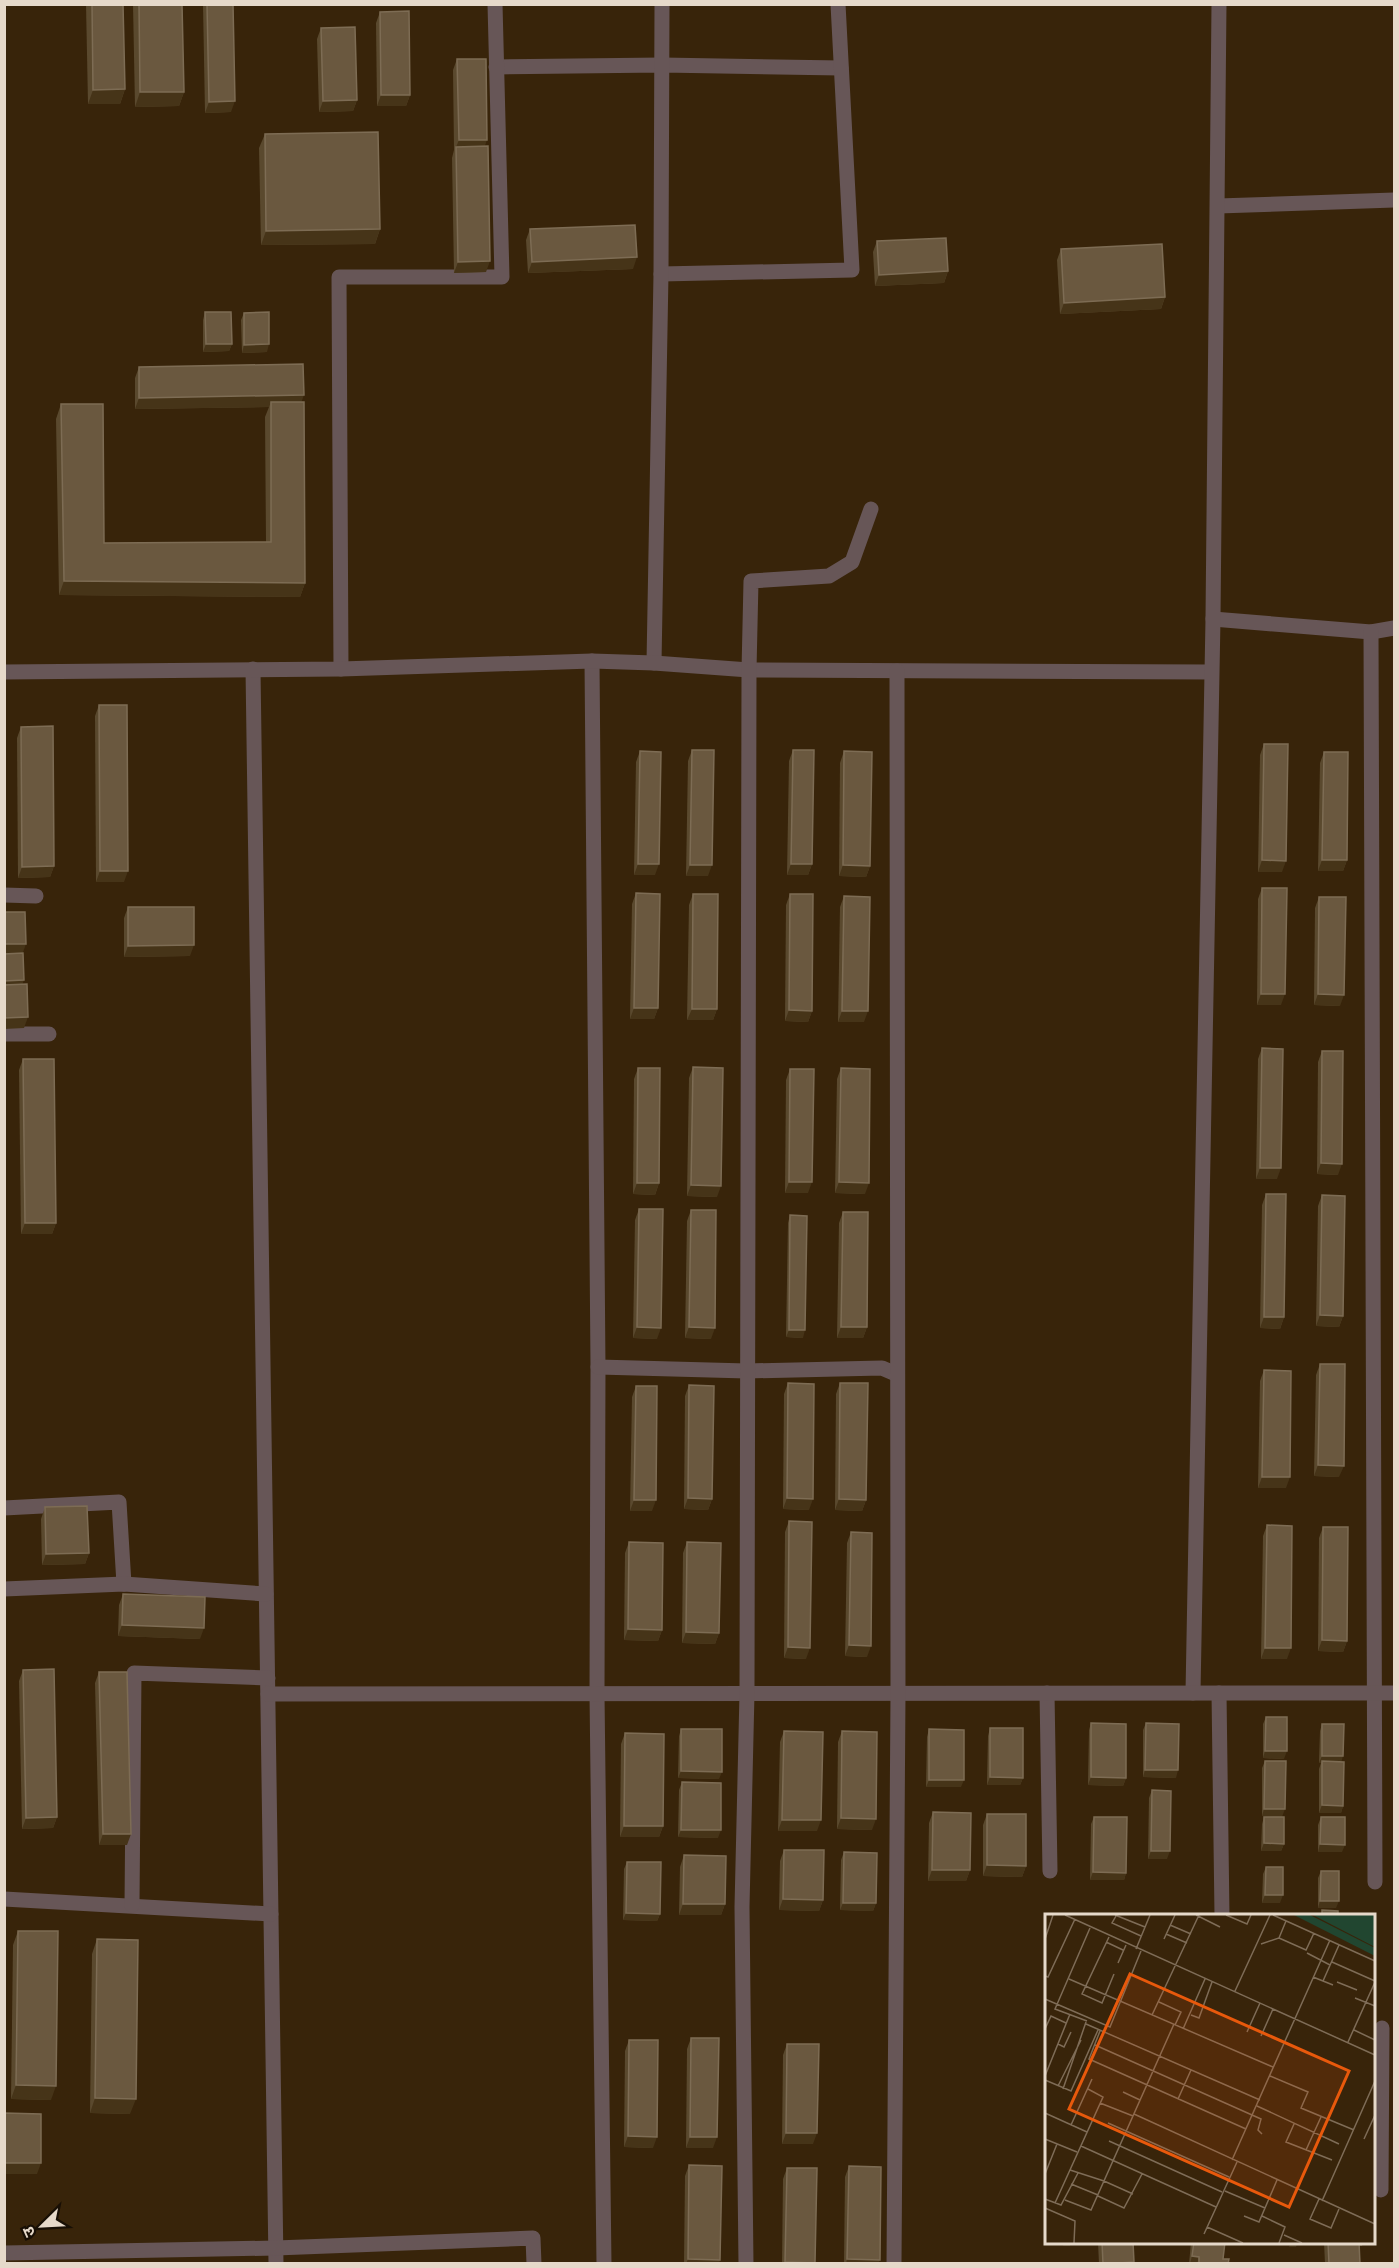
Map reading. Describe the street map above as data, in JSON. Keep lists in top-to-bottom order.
{
  "north": "bottom left"
}
